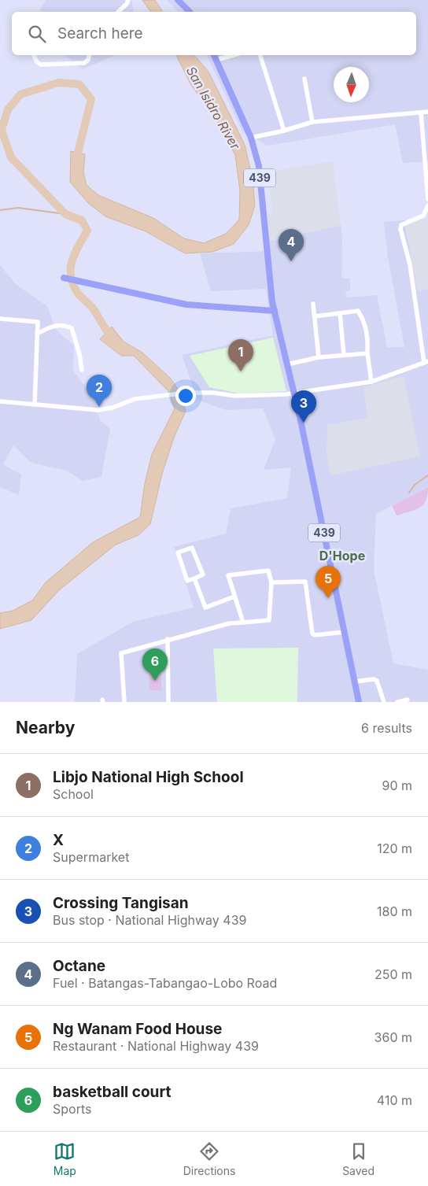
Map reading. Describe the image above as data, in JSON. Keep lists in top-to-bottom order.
{
  "streets": {
    "main road": ["439"]
  },
  "districts": ["D'Hope"],
  "water": ["San Isidro River"],
  "north": "bottom",
  "page": {
    "search": "Search here",
    "pins": [
      "4",
      "1",
      "2",
      "3",
      "5",
      "6"
    ],
    "heading": ["Nearby", "6 results"],
    "list": [
      {
        "mark": "1",
        "name": "Libjo National High School",
        "note": "School",
        "value": "90 m"
      },
      {
        "mark": "2",
        "name": "X",
        "note": "Supermarket",
        "value": "120 m"
      },
      {
        "mark": "3",
        "name": "Crossing Tangisan",
        "note": "Bus stop · National Highway 439",
        "value": "180 m"
      },
      {
        "mark": "4",
        "name": "Octane",
        "note": "Fuel · Batangas-Tabangao-Lobo Road",
        "value": "250 m"
      },
      {
        "mark": "5",
        "name": "Ng Wanam Food House",
        "note": "Restaurant · National Highway 439",
        "value": "360 m"
      },
      {
        "mark": "6",
        "name": "basketball court",
        "note": "Sports",
        "value": "410 m"
      }
    ],
    "nav": ["Map", "Directions", "Saved"]
  }
}
